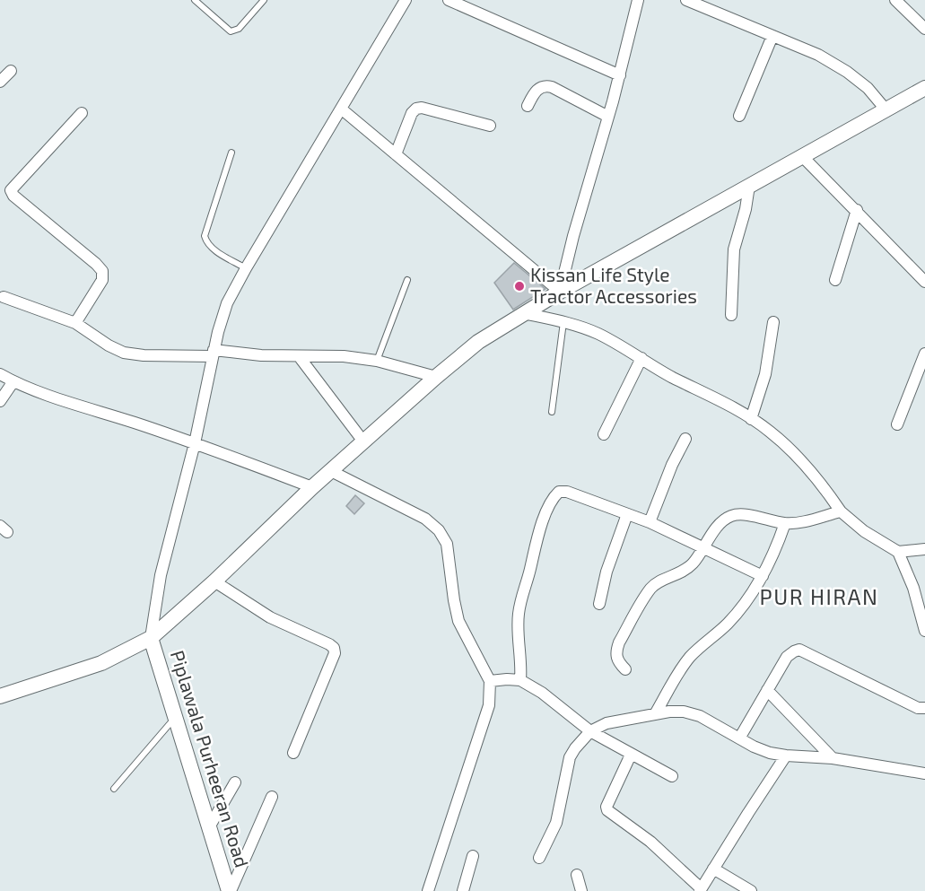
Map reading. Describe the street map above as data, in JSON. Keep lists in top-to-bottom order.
{
  "streets": {
    "main road": ["Piplawala Purheeran Road"]
  },
  "districts": ["PUR HIRAN"],
  "places": ["Kissan Life Style Tractor Accessories"]
}
